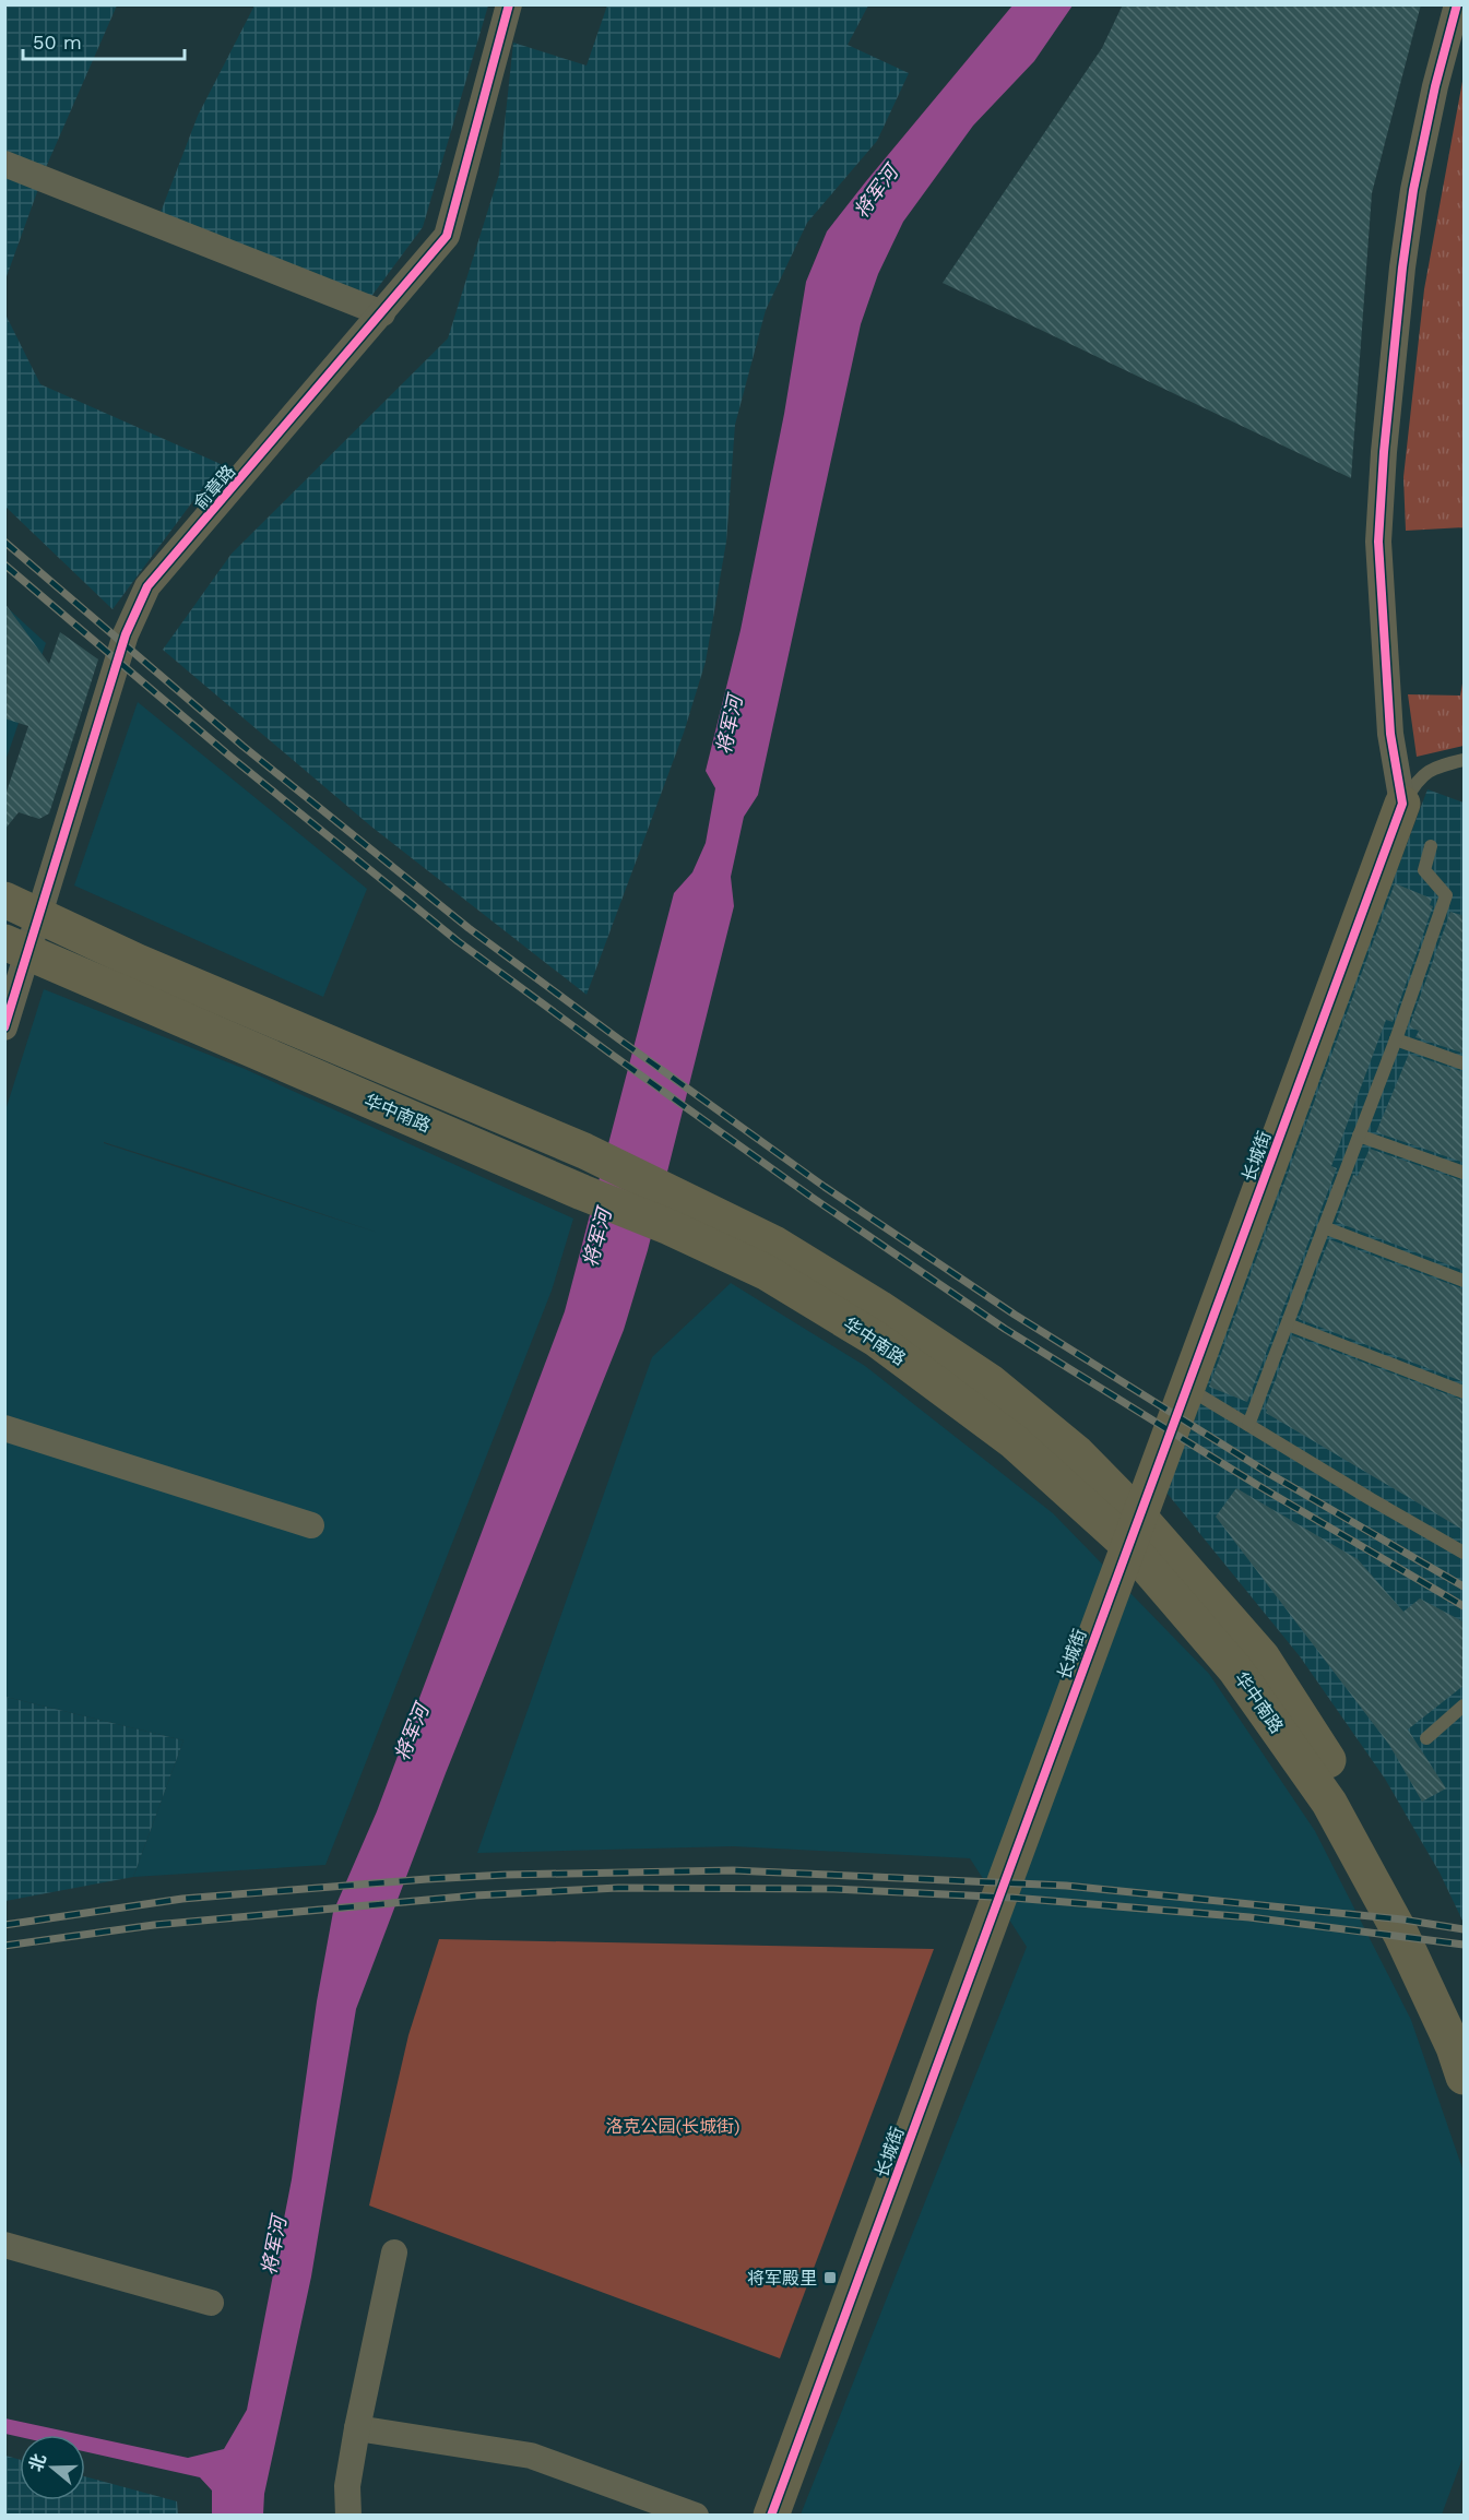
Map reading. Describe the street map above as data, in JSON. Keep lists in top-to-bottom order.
{
  "streets": {
    "main road": ["华中南路", "长城街"],
    "street": ["俞章路"]
  },
  "crossings": [
    ["俞章路", "华中南路"],
    ["华中南路", "长城街"]
  ],
  "water": ["将军河"],
  "parks": ["洛克公园(长城街)"],
  "places": {
    "transit": ["将军殿里"]
  },
  "scale_bar": "50 m",
  "north": "left"
}
